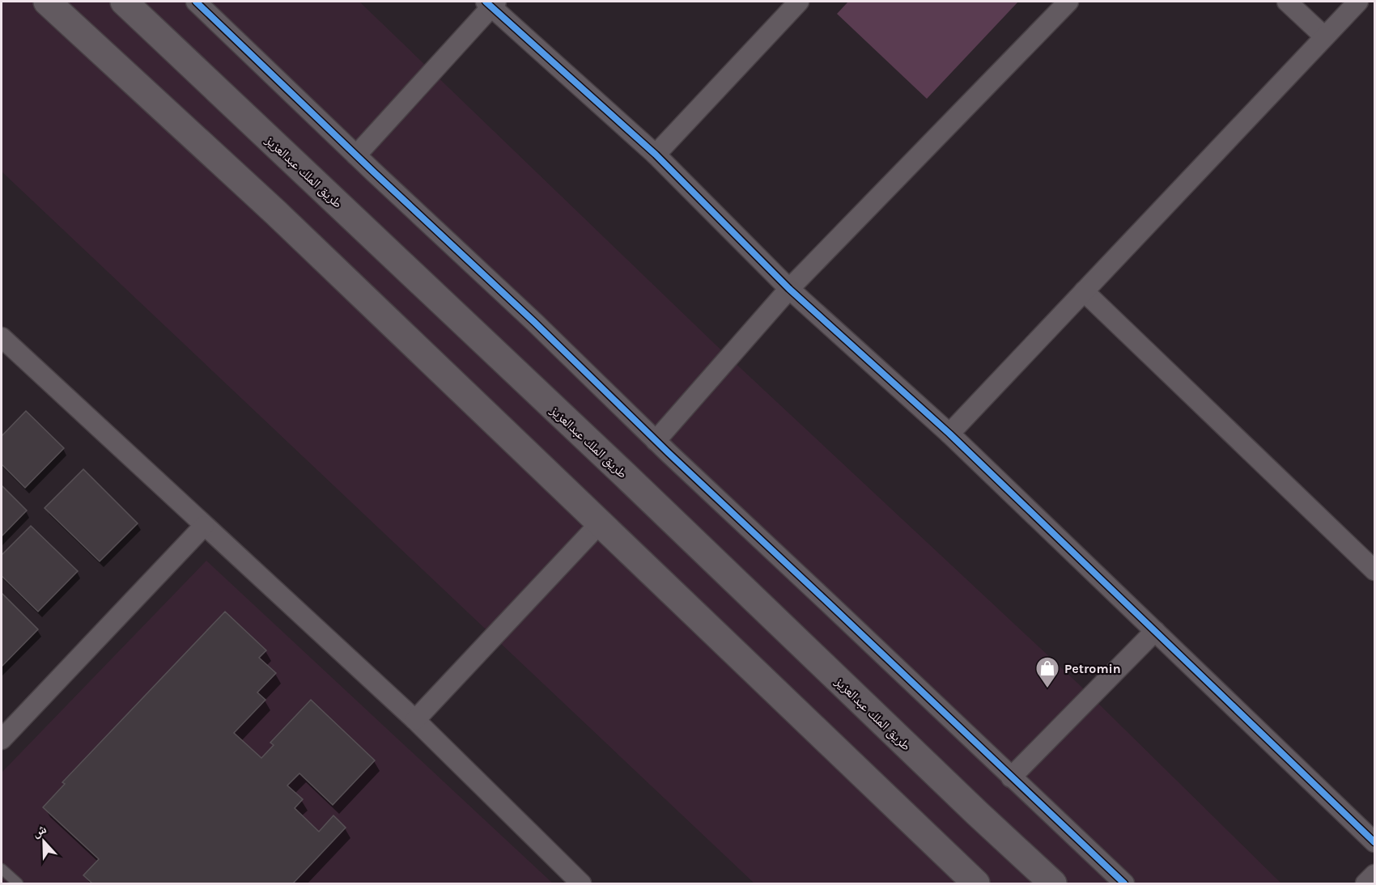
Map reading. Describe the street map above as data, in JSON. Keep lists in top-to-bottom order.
{
  "streets": {
    "main road": ["طريق الملك عبدالعزيز"]
  },
  "places": {
    "shop": ["Petromin"]
  },
  "north": "top"
}
